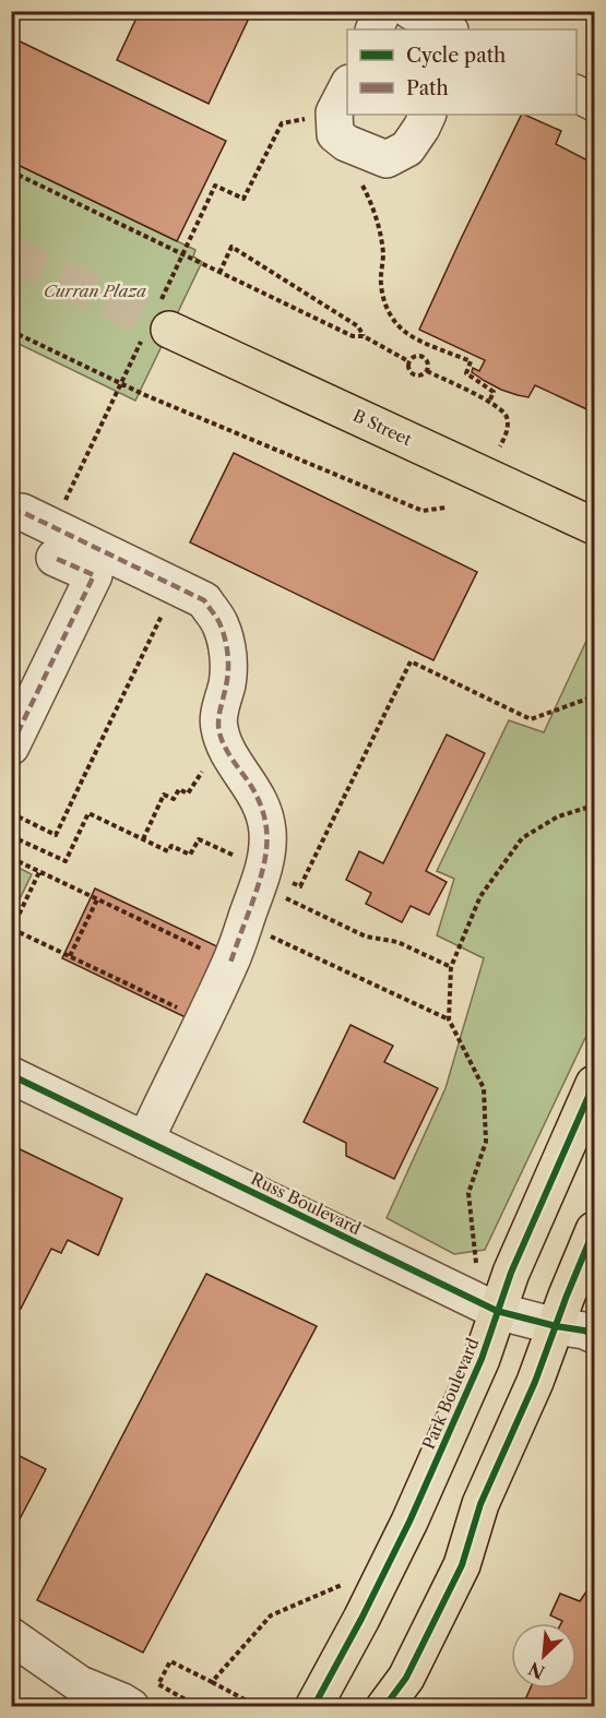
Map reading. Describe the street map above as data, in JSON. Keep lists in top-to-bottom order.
{
  "streets": {
    "main road": ["B Street", "Park Boulevard"],
    "street": ["Russ Boulevard"]
  },
  "crossings": [
    ["Russ Boulevard", "Park Boulevard"]
  ],
  "parks": ["Curran Plaza"],
  "legend": ["Cycle path", "Path"],
  "north": "bottom left"
}
